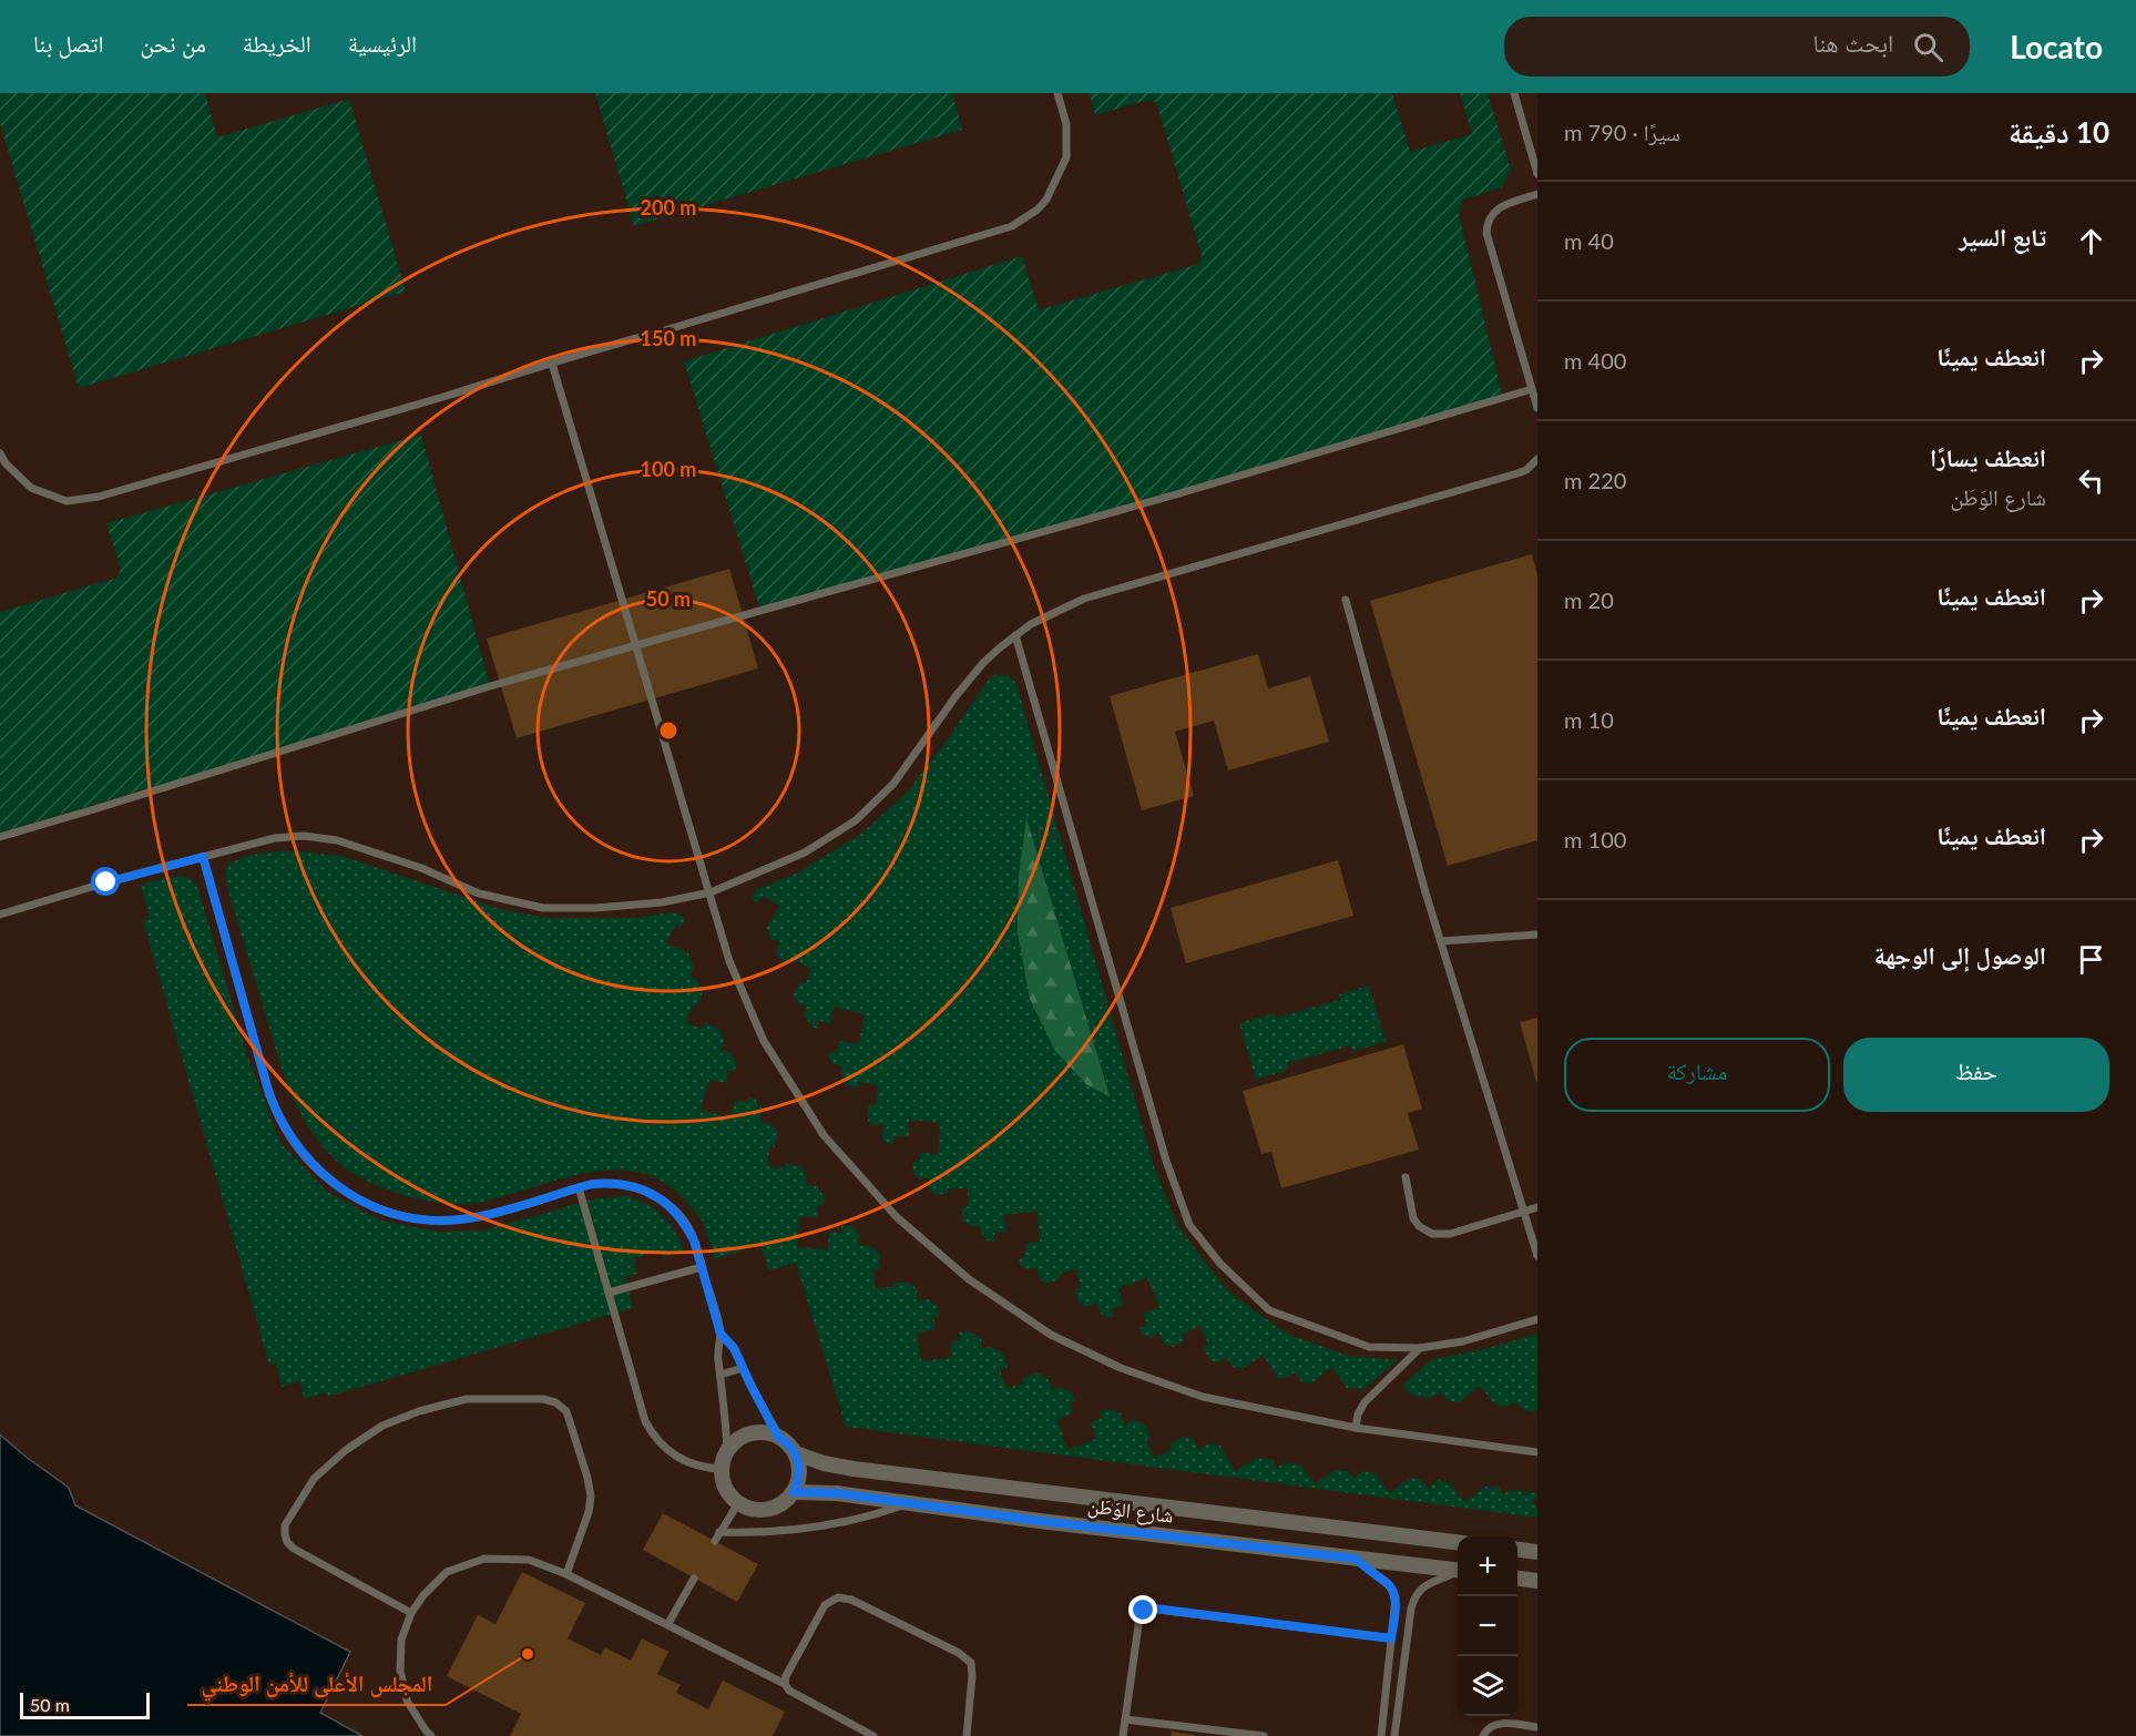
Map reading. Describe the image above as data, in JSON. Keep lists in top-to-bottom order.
{
  "streets": {
    "street": ["شارع الوَطَن"]
  },
  "places": ["المجلس الأعلى للأمن الوطني"],
  "scale_bar": "50 m",
  "page": {
    "header": "Locato",
    "search": "ابحث هنا",
    "nav": [
      "الرئيسية",
      "الخريطة",
      "من نحن",
      "اتصل بنا"
    ],
    "heading": ["10 دقيقة", "سيرًا · 790 m"],
    "list": [
      ["تابع السير", "40 m"],
      ["انعطف يمينًا", "400 m"],
      ["انعطف يسارًا", "شارع الوَطَن", "220 m"],
      ["انعطف يمينًا", "20 m"],
      ["انعطف يمينًا", "10 m"],
      ["انعطف يمينًا", "100 m"],
      "الوصول إلى الوجهة"
    ],
    "buttons": ["حفظ", "مشاركة"],
    "map_buttons": ["+", "−"],
    "scale": "50 m"
  },
  "rings": [
    "200 m",
    "150 m",
    "100 m",
    "50 m"
  ]
}
